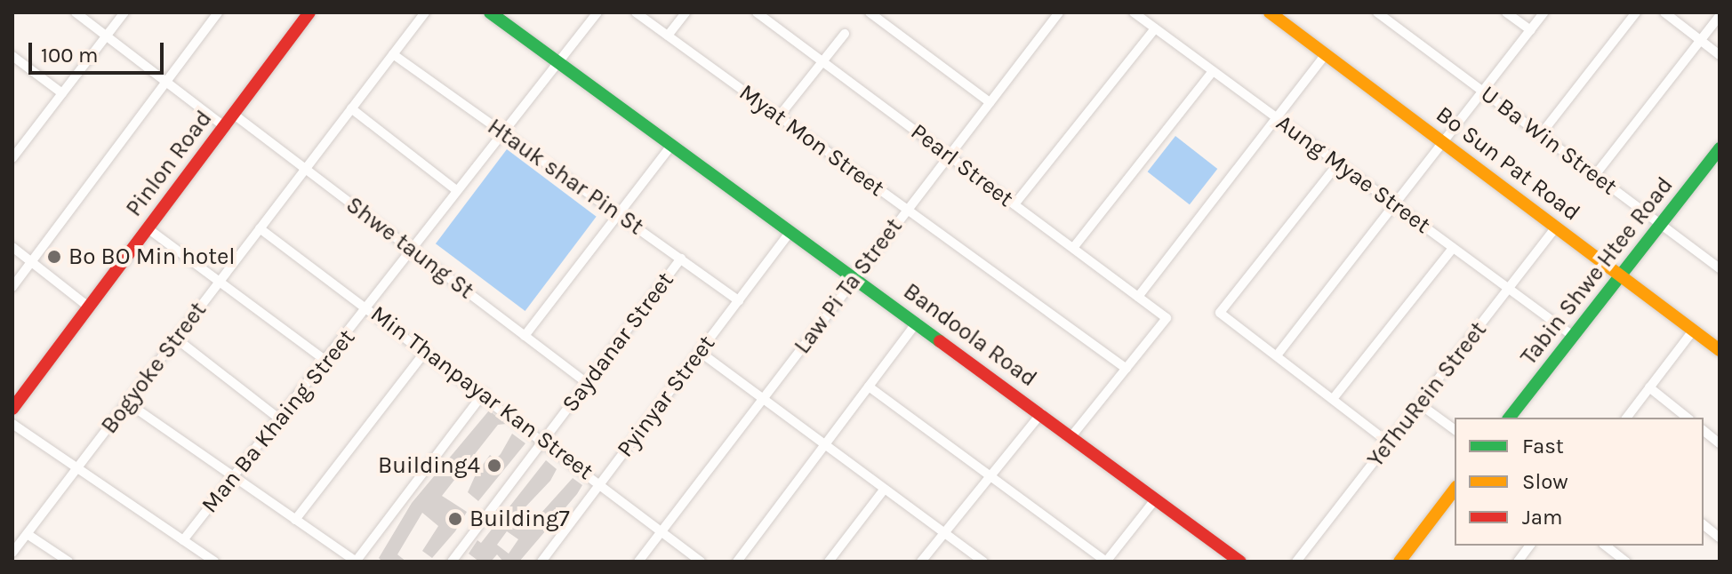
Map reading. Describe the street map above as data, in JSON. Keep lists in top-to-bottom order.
{
  "streets": {
    "street": [
      "Myat Mon Street",
      "U Ba Win Street",
      "Pinlon Road",
      "Bo Sun Pat Road",
      "Pearl Street",
      "Aung Myae Street",
      "Htauk shar Pin St",
      "Shwe taung St",
      "Tabin Shwe Htee Road",
      "Law Pi Ta Street",
      "Bandoola Road",
      "Saydanar Street",
      "Bogyoke Street",
      "Min Thanpayar Kan Street",
      "YeThuRein Street",
      "Pyinyar Street",
      "Man Ba Khaing Street"
    ]
  },
  "crossings": [
    ["Myat Mon Street", "Pearl Street"],
    ["Myat Mon Street", "Law Pi Ta Street"],
    ["U Ba Win Street", "Tabin Shwe Htee Road"],
    ["Pinlon Road", "Shwe taung St"],
    ["Bo Sun Pat Road", "Tabin Shwe Htee Road"],
    ["Bo Sun Pat Road", "YeThuRein Street"],
    ["Pearl Street", "Law Pi Ta Street"],
    ["Aung Myae Street", "Tabin Shwe Htee Road"],
    ["Aung Myae Street", "YeThuRein Street"],
    ["Htauk shar Pin St", "Saydanar Street"],
    ["Htauk shar Pin St", "Bogyoke Street"],
    ["Htauk shar Pin St", "Pyinyar Street"],
    ["Htauk shar Pin St", "Man Ba Khaing Street"],
    ["Shwe taung St", "Saydanar Street"],
    ["Shwe taung St", "Bogyoke Street"],
    ["Shwe taung St", "Man Ba Khaing Street"],
    ["Law Pi Ta Street", "Bandoola Road"],
    ["Law Pi Ta Street", "Min Thanpayar Kan Street"],
    ["Bandoola Road", "Pyinyar Street"],
    ["Bandoola Road", "Man Ba Khaing Street"],
    ["Saydanar Street", "Min Thanpayar Kan Street"],
    ["Bogyoke Street", "Min Thanpayar Kan Street"],
    ["Min Thanpayar Kan Street", "Pyinyar Street"],
    ["Min Thanpayar Kan Street", "Man Ba Khaing Street"]
  ],
  "places": ["Bo BO Min hotel", "Building4", "Building7"],
  "legend": ["Fast", "Slow", "Jam"],
  "scale_bar": "100 m"
}
